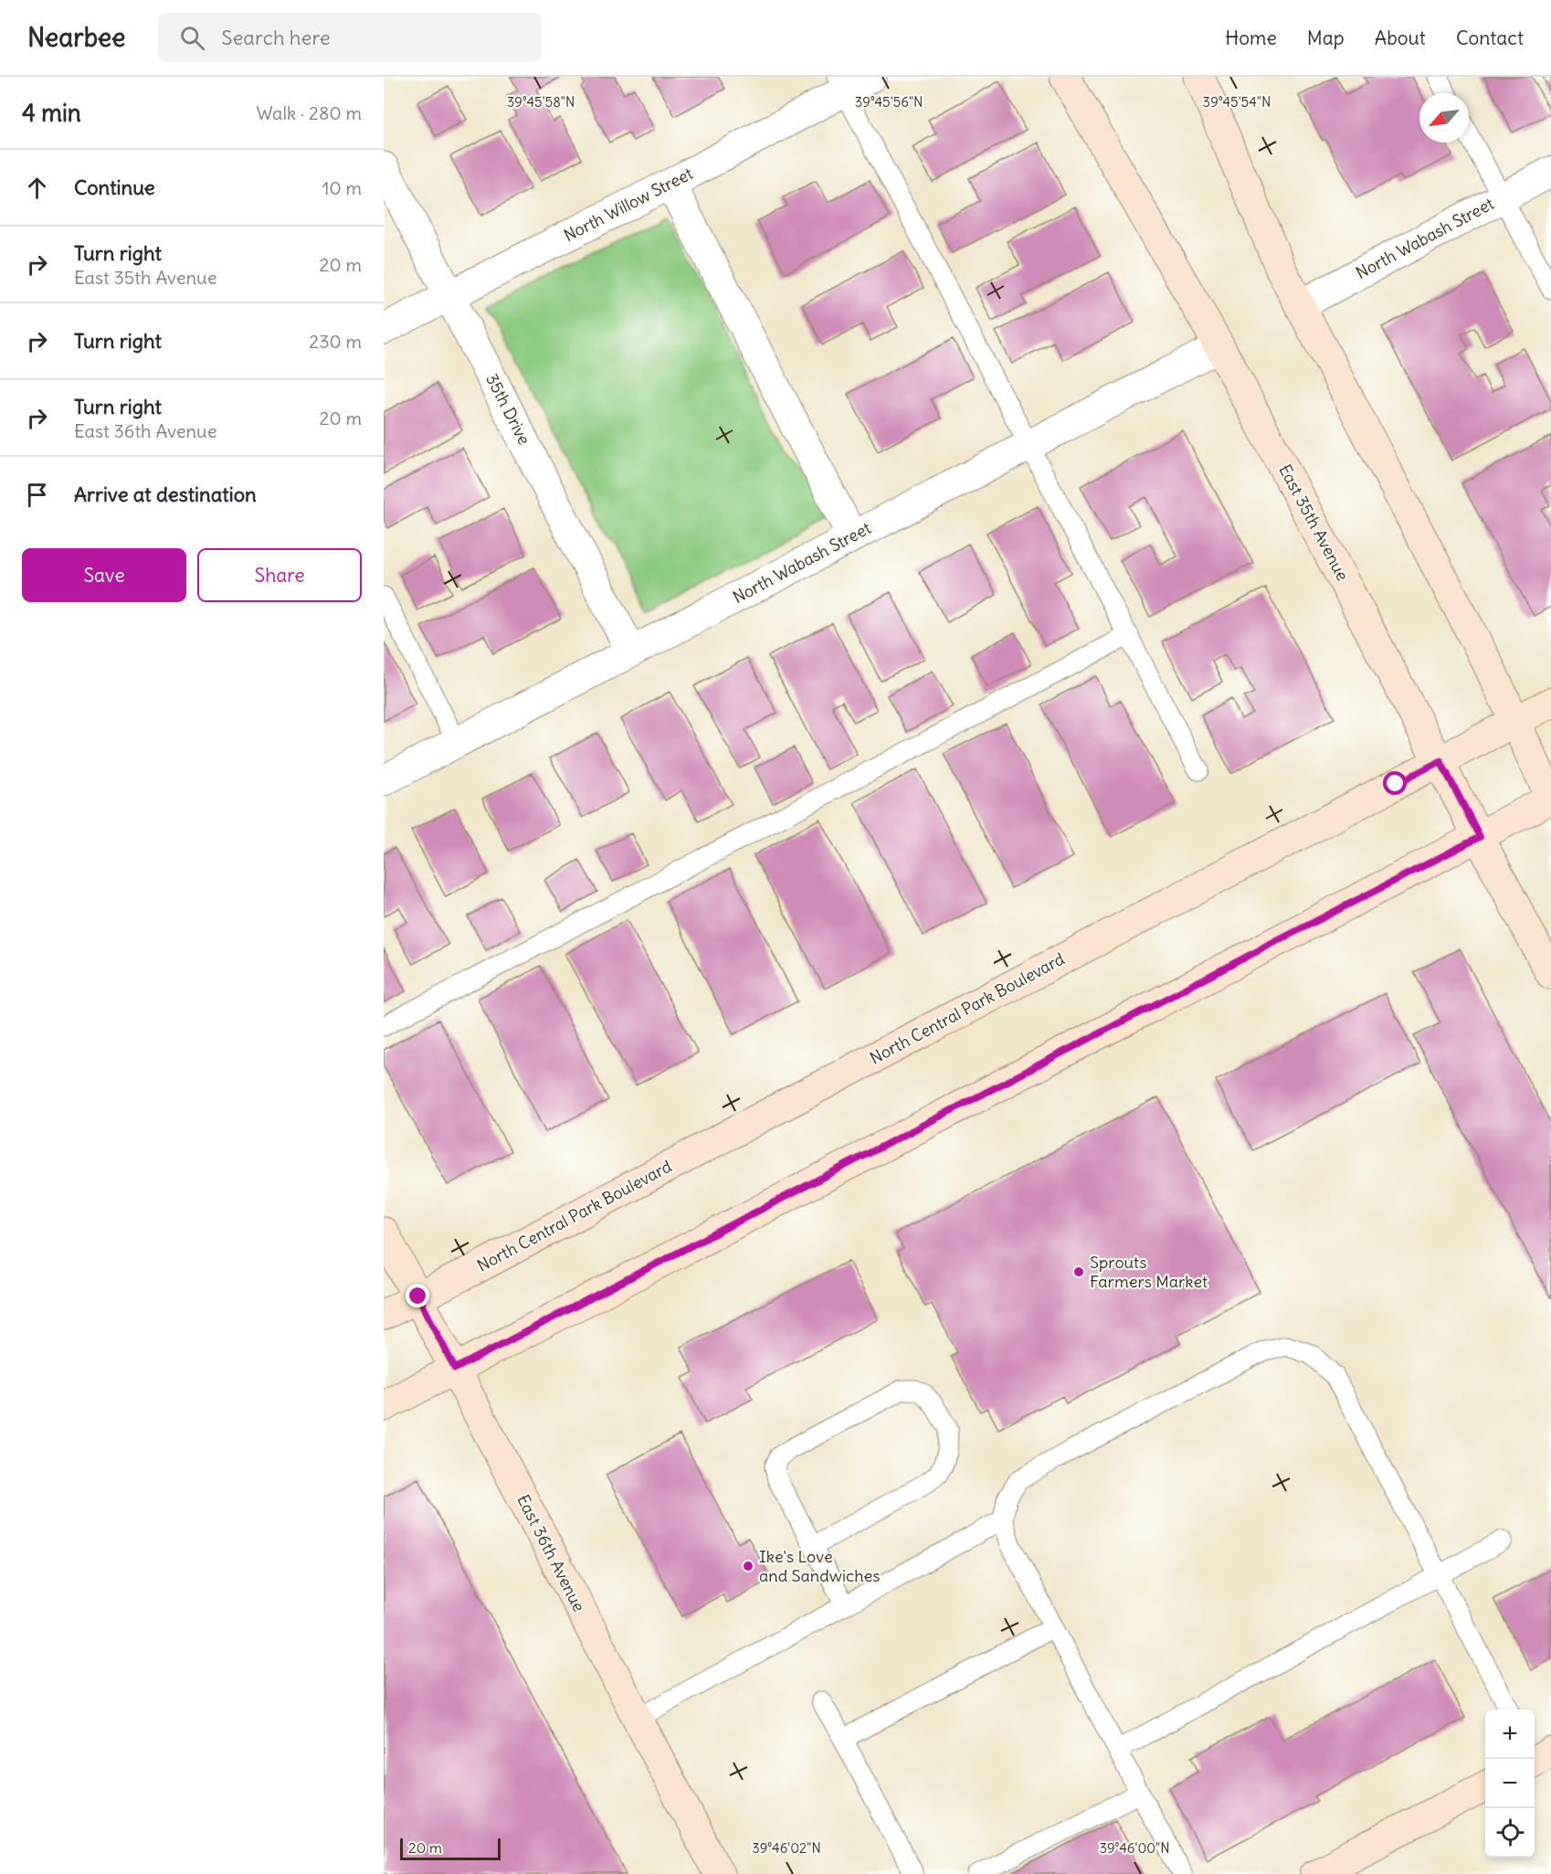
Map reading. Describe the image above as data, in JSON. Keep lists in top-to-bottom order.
{
  "streets": {
    "street": [
      "North Willow Street",
      "North Wabash Street",
      "35th Drive",
      "East 35th Avenue",
      "North Central Park Boulevard",
      "East 36th Avenue"
    ]
  },
  "crossings": [
    ["North Willow Street", "35th Drive"],
    ["North Wabash Street", "35th Drive"],
    ["North Wabash Street", "East 35th Avenue"],
    ["East 35th Avenue", "North Central Park Boulevard"],
    ["North Central Park Boulevard", "East 36th Avenue"]
  ],
  "places": ["Sprouts Farmers Market", "Ike's Love and Sandwiches"],
  "scale_bar": "20 m",
  "north": "bottom left",
  "page": {
    "header": "Nearbee",
    "search": "Search here",
    "nav": [
      "Home",
      "Map",
      "About",
      "Contact"
    ],
    "heading": ["4 min", "Walk · 280 m"],
    "list": [
      ["Continue", "10 m"],
      ["Turn right", "East 35th Avenue", "20 m"],
      ["Turn right", "230 m"],
      ["Turn right", "East 36th Avenue", "20 m"],
      "Arrive at destination"
    ],
    "buttons": ["Save", "Share"],
    "map_buttons": ["+", "−"],
    "scale": "20 m"
  },
  "coordinates": [
    "39°45'58\"N",
    "39°45'56\"N",
    "39°45'54\"N",
    "39°46'02\"N",
    "39°46'00\"N"
  ]
}
